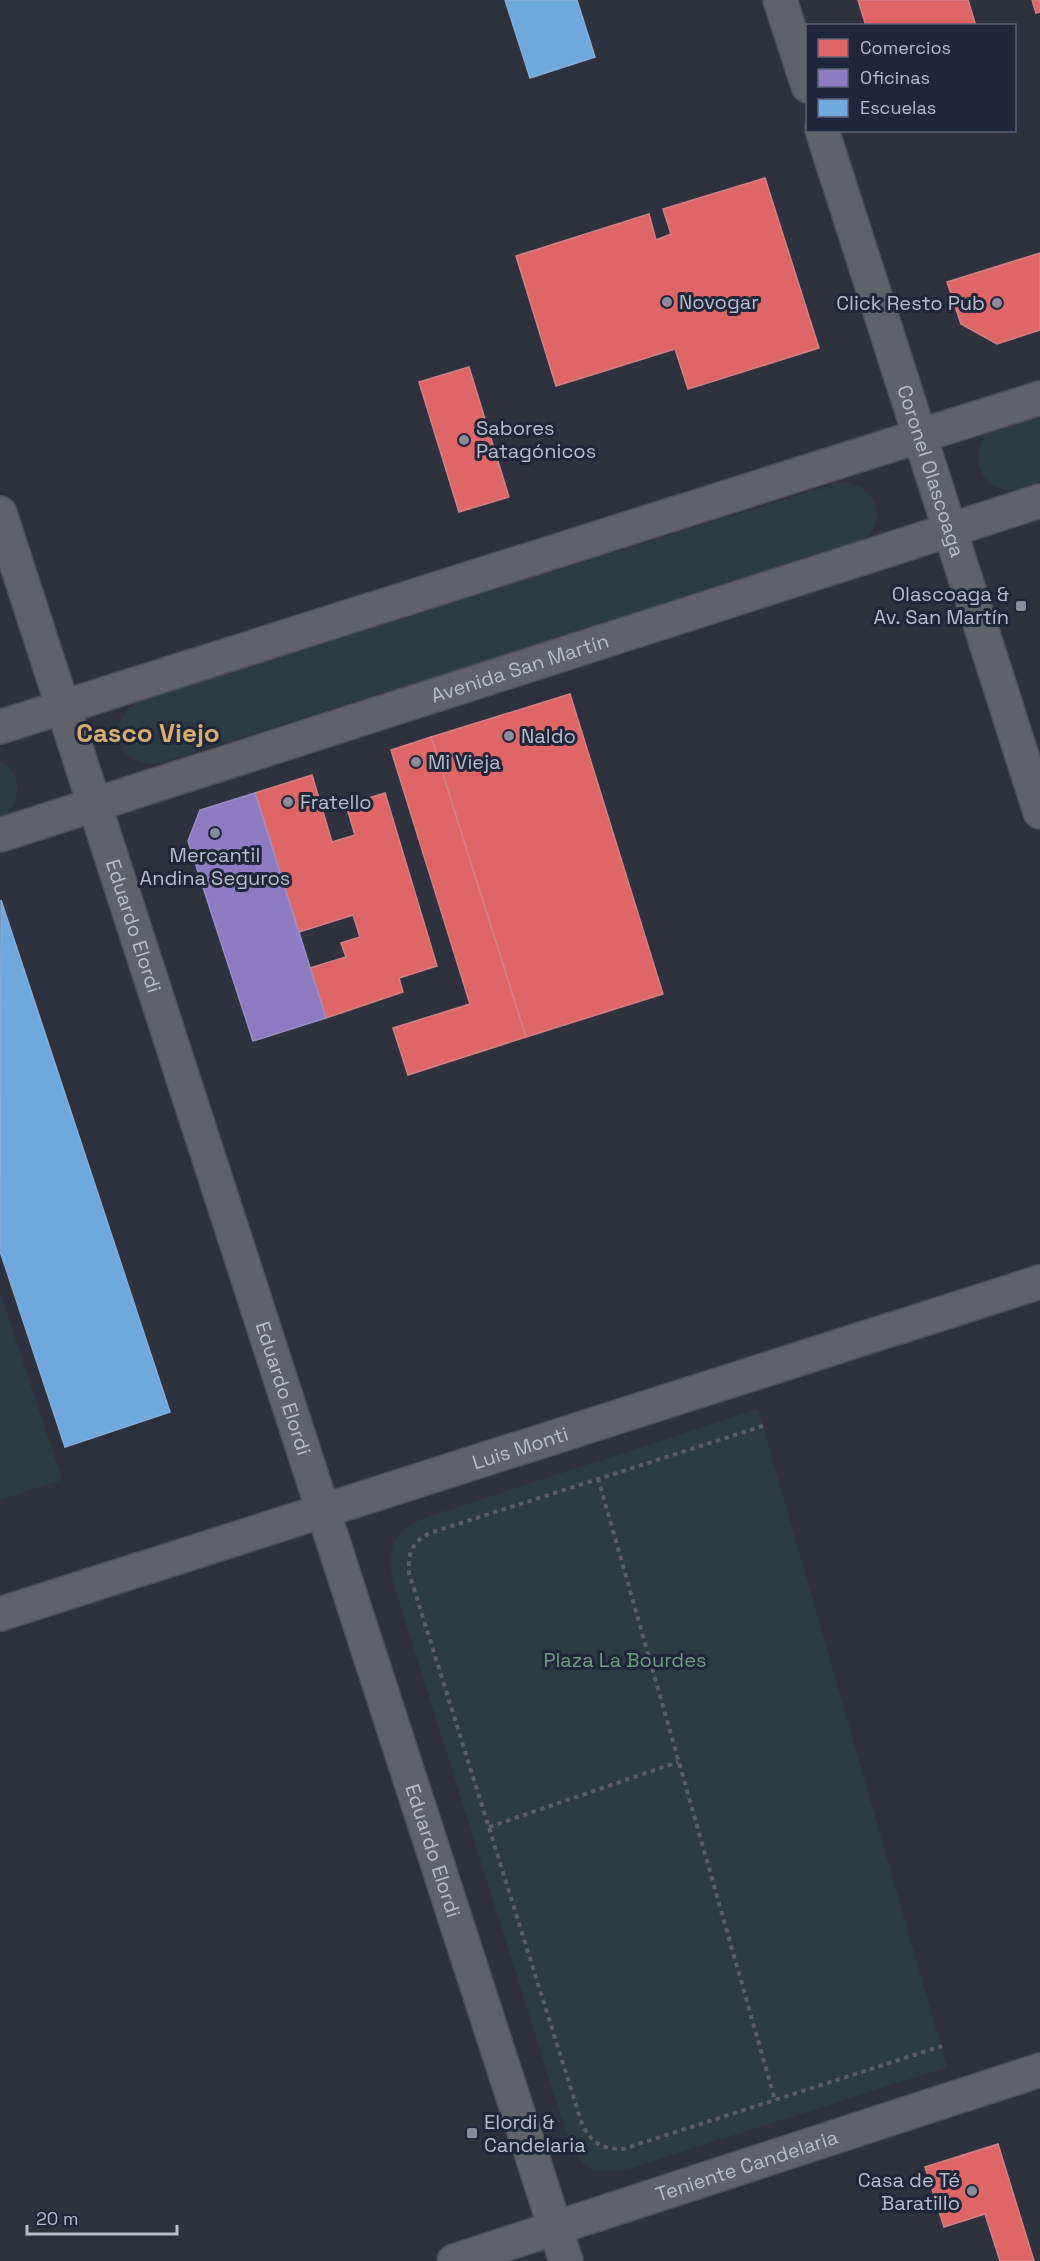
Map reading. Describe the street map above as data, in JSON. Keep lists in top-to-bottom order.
{
  "streets": {
    "street": [
      "Coronel Olascoaga",
      "Avenida San Martín",
      "Eduardo Elordi",
      "Luis Monti",
      "Teniente Candelaria"
    ]
  },
  "crossings": [
    ["Coronel Olascoaga", "Avenida San Martín"],
    ["Avenida San Martín", "Eduardo Elordi"],
    ["Eduardo Elordi", "Luis Monti"],
    ["Eduardo Elordi", "Teniente Candelaria"]
  ],
  "districts": ["Casco Viejo"],
  "parks": ["Plaza La Bourdes"],
  "places": {
    "other": [
      "Novogar",
      "Click Resto Pub",
      "Sabores Patagónicos",
      "Naldo",
      "Mi Vieja",
      "Fratello",
      "Mercantil Andina Seguros",
      "Casa de Té Baratillo"
    ],
    "transit": ["Olascoaga & Av. San Martín", "Elordi & Candelaria"]
  },
  "legend": ["Comercios", "Oficinas", "Escuelas"],
  "scale_bar": "20 m"
}
